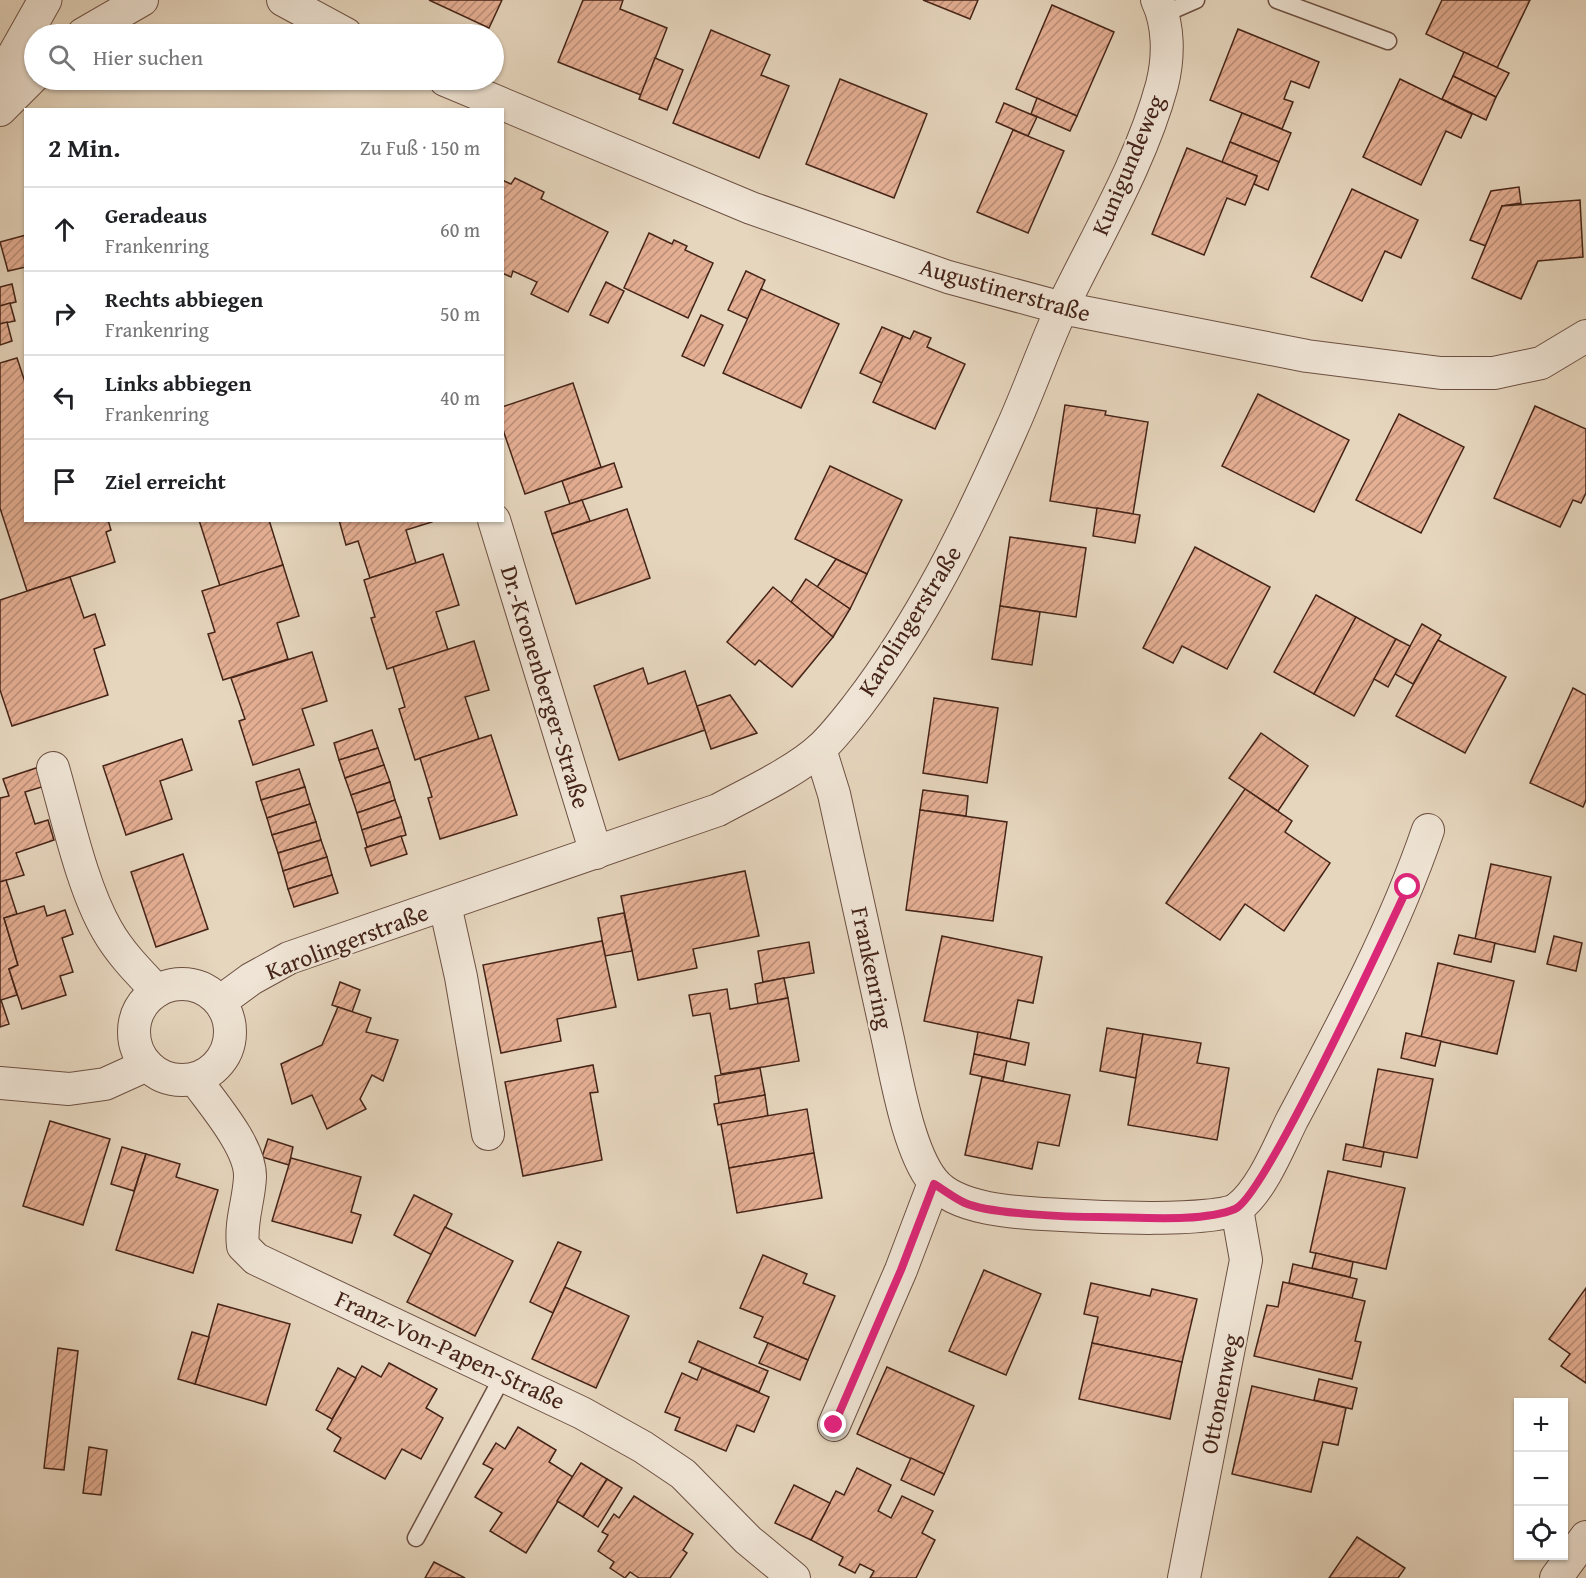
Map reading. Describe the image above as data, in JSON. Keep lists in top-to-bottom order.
{
  "streets": {
    "street": [
      "Kunigundeweg",
      "Augustinerstraße",
      "Karolingerstraße",
      "Dr.-Kronenberger-Straße",
      "Frankenring",
      "Franz-Von-Papen-Straße",
      "Ottonenweg"
    ]
  },
  "crossings": [
    ["Kunigundeweg", "Augustinerstraße"],
    ["Kunigundeweg", "Karolingerstraße"],
    ["Augustinerstraße", "Karolingerstraße"],
    ["Karolingerstraße", "Dr.-Kronenberger-Straße"],
    ["Karolingerstraße", "Frankenring"],
    ["Karolingerstraße", "Franz-Von-Papen-Straße"],
    ["Frankenring", "Ottonenweg"]
  ],
  "page": {
    "search": "Hier suchen",
    "heading": ["2 Min.", "Zu Fuß · 150 m"],
    "list": [
      ["Geradeaus", "Frankenring", "60 m"],
      ["Rechts abbiegen", "Frankenring", "50 m"],
      ["Links abbiegen", "Frankenring", "40 m"],
      "Ziel erreicht"
    ],
    "map_buttons": ["+", "−"]
  }
}
